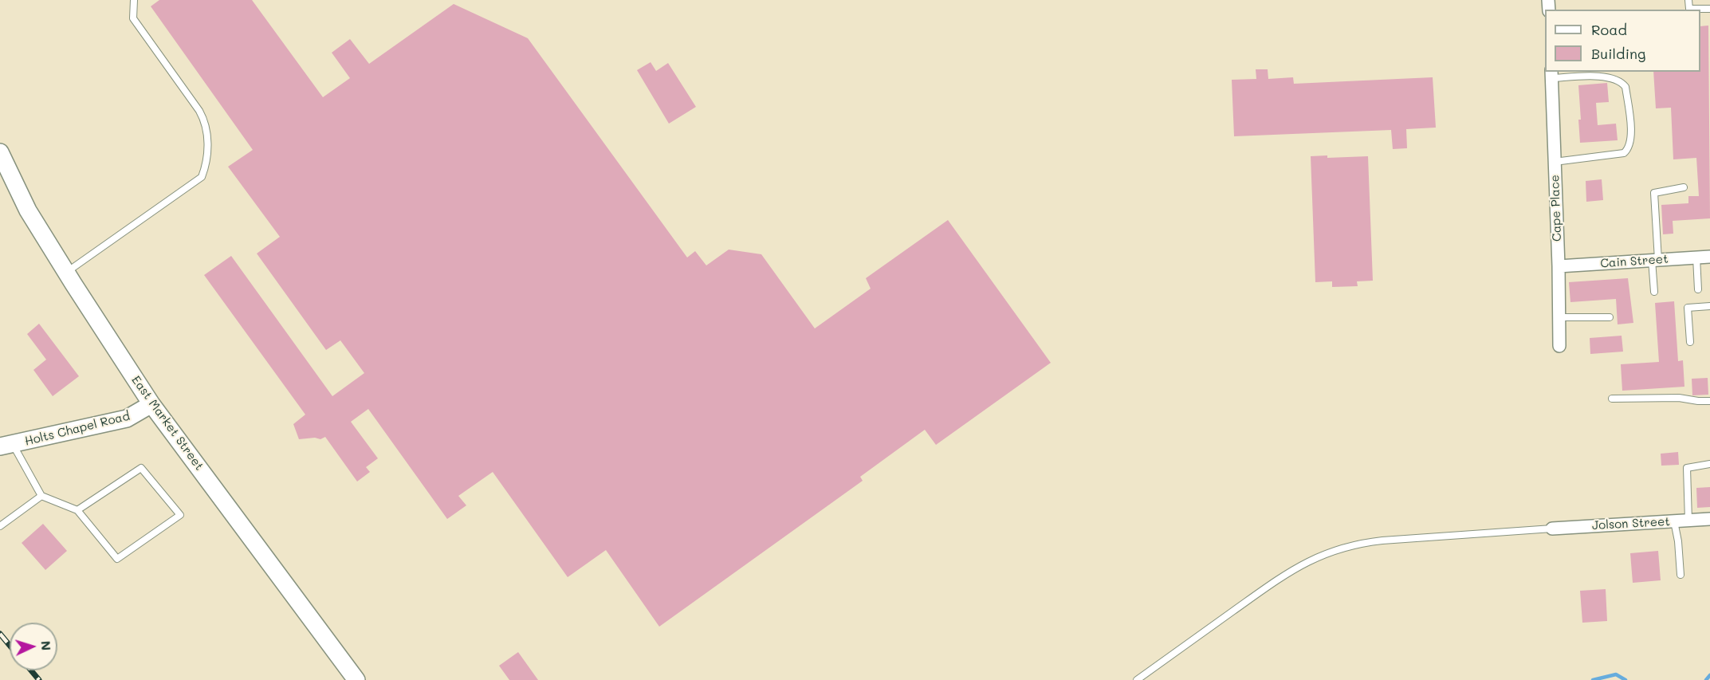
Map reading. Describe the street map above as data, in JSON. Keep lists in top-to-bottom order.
{
  "streets": {
    "main road": ["East Market Street", "Holts Chapel Road"],
    "street": ["Cape Place", "Cain Street", "Jolson Street"]
  },
  "crossings": [
    ["Cape Place", "Cain Street"],
    ["East Market Street", "Holts Chapel Road"]
  ],
  "legend": ["Road", "Building"],
  "north": "right"
}
